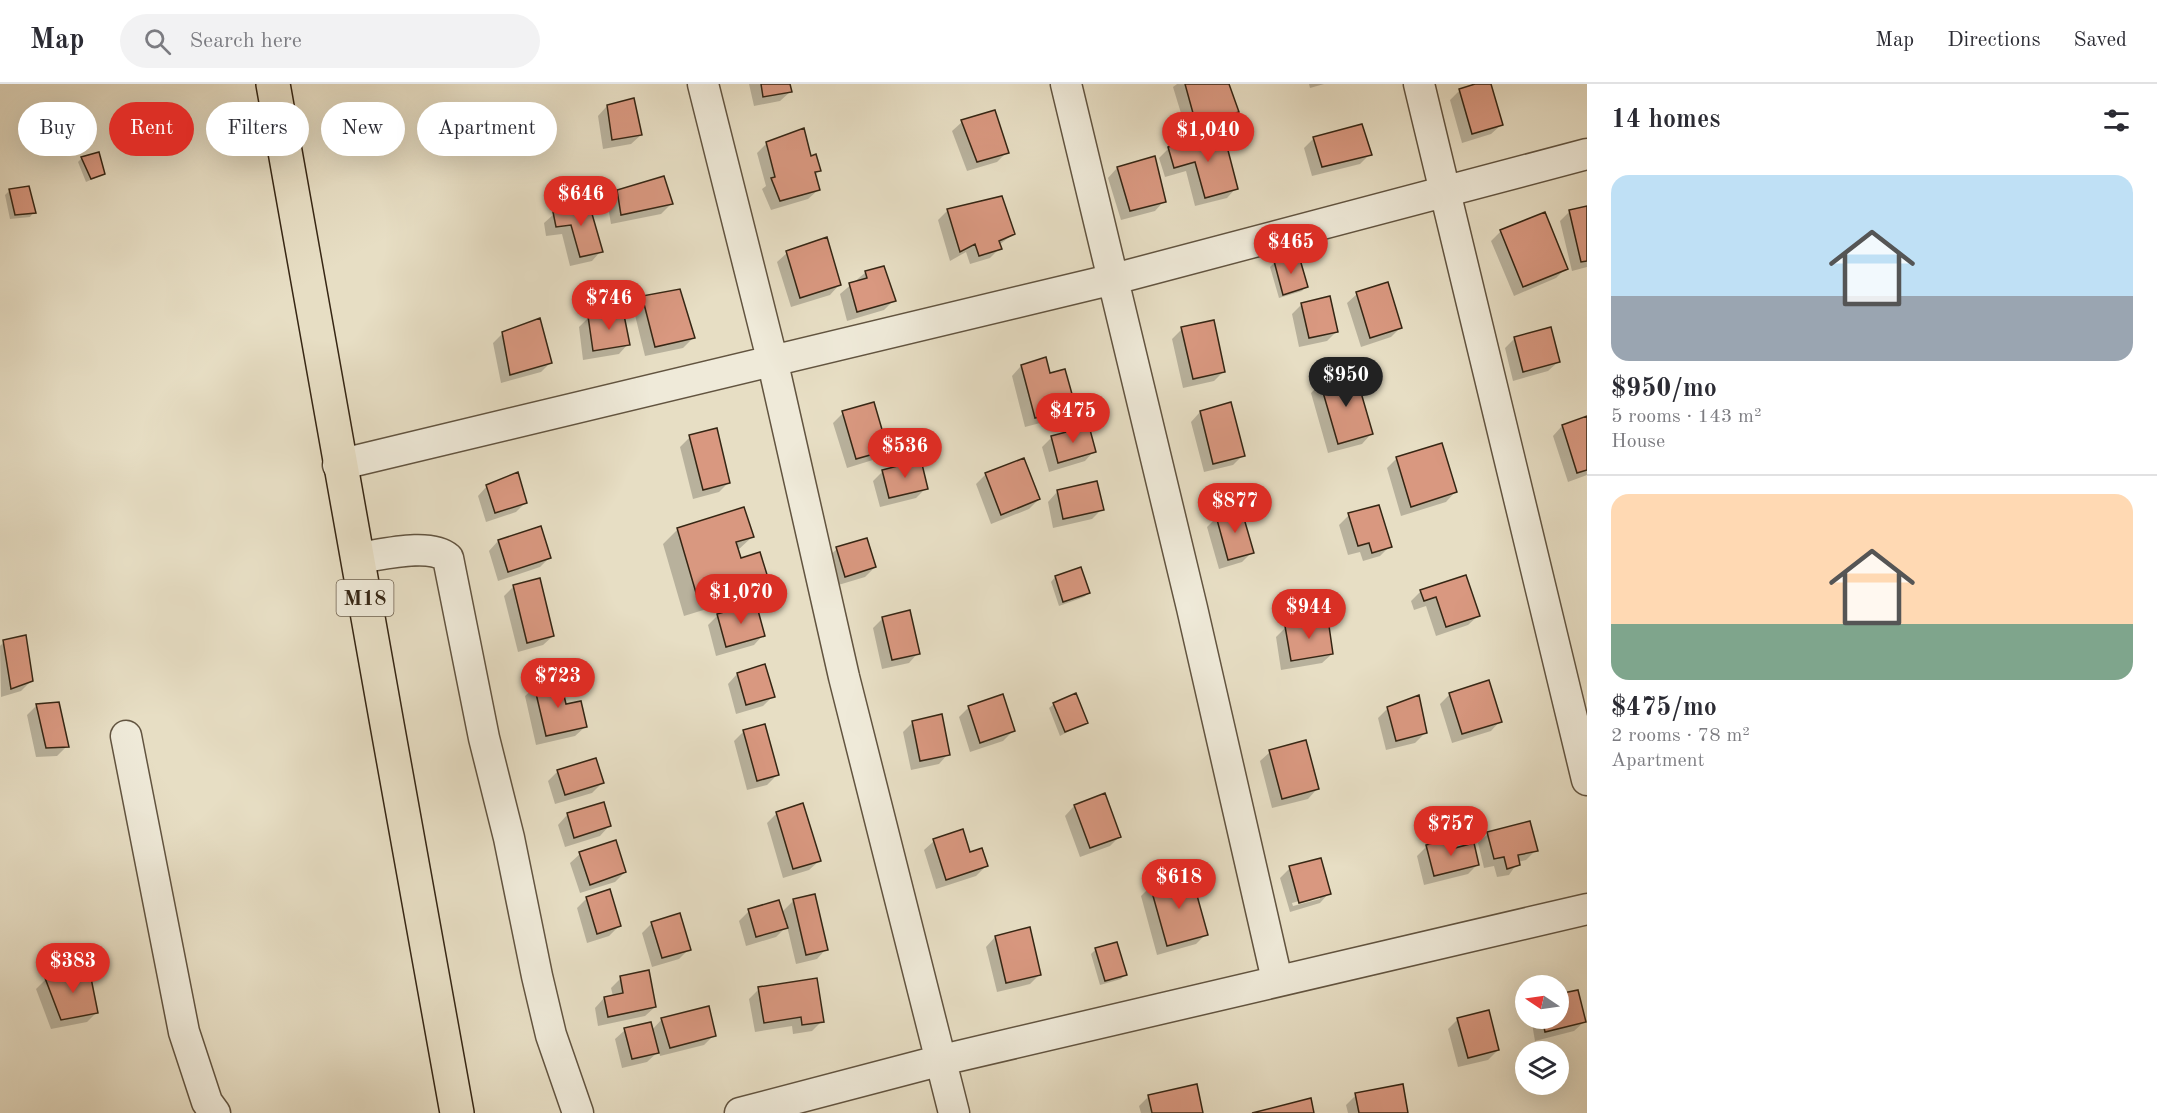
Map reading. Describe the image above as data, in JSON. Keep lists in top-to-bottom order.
{
  "streets": {
    "main road": ["M18"]
  },
  "north": "left",
  "page": {
    "header": "Map",
    "search": "Search here",
    "nav": ["Map", "Directions", "Saved"],
    "heading": "14 homes",
    "chip": [
      "Buy",
      "Rent",
      "Filters",
      "New",
      "Apartment"
    ],
    "price": [
      "$1,040",
      "$646",
      "$465",
      "$746",
      "$950",
      "$475",
      "$536",
      "$877",
      "$1,070",
      "$944",
      "$723",
      "$757",
      "$618",
      "$383"
    ],
    "list": [
      {
        "name": "$950/mo",
        "note": "5 rooms · 143 m² · House"
      },
      {
        "name": "$475/mo",
        "note": "2 rooms · 78 m² · Apartment"
      }
    ]
  }
}
